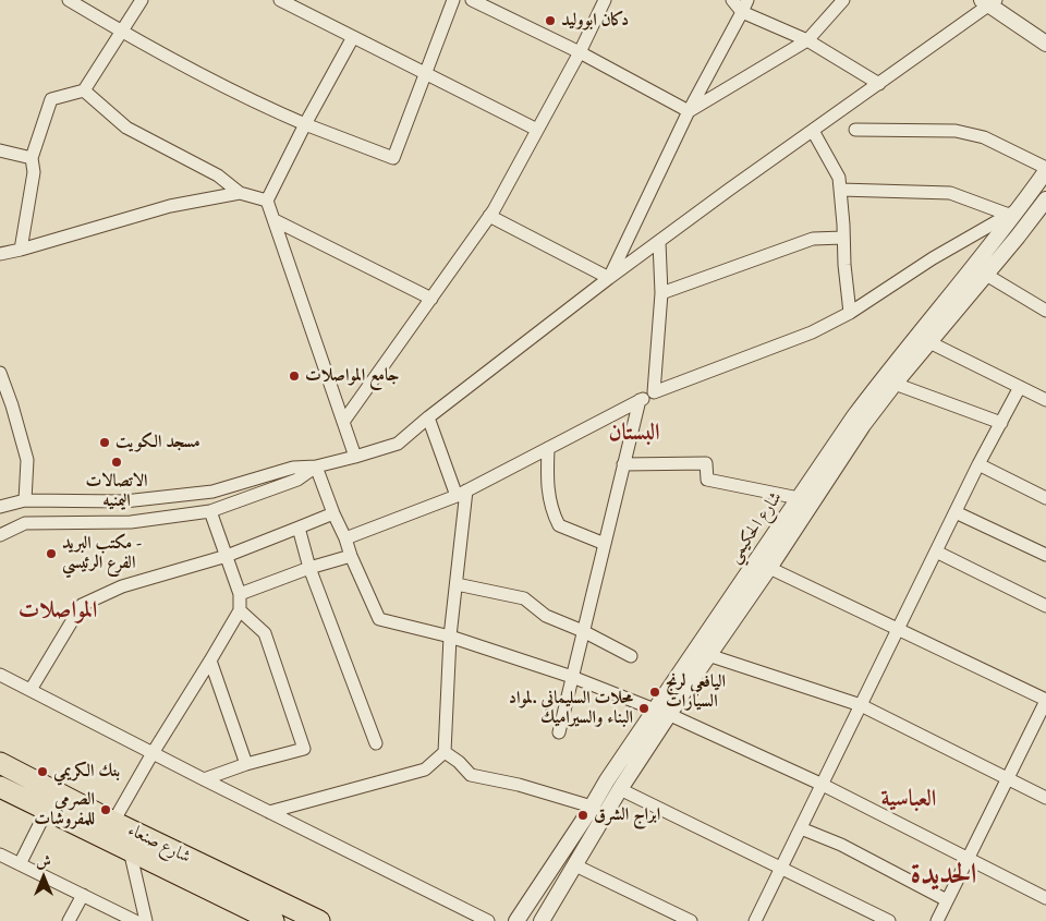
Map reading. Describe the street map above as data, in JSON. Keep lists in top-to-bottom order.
{
  "streets": {
    "highway": ["شارع صنعاء"],
    "street": ["شارع الحكيمي"]
  },
  "districts": [
    "البستان",
    "المواصلات",
    "العباسية",
    "الحديدة"
  ],
  "places": [
    "دكان ابووليد",
    "جامع المواصلات",
    "مسجد الكويت",
    "الاتصالات اليمنيه",
    "مكتب البريد - الفرع الرئيسي",
    "اليافعي لرنج السيارات",
    "محلات السليماني .لمواد البناء والسيراميك",
    "بنك الكريمي",
    "الصرمي للمفروشات",
    "ابراج الشرق"
  ],
  "north": "top"
}
